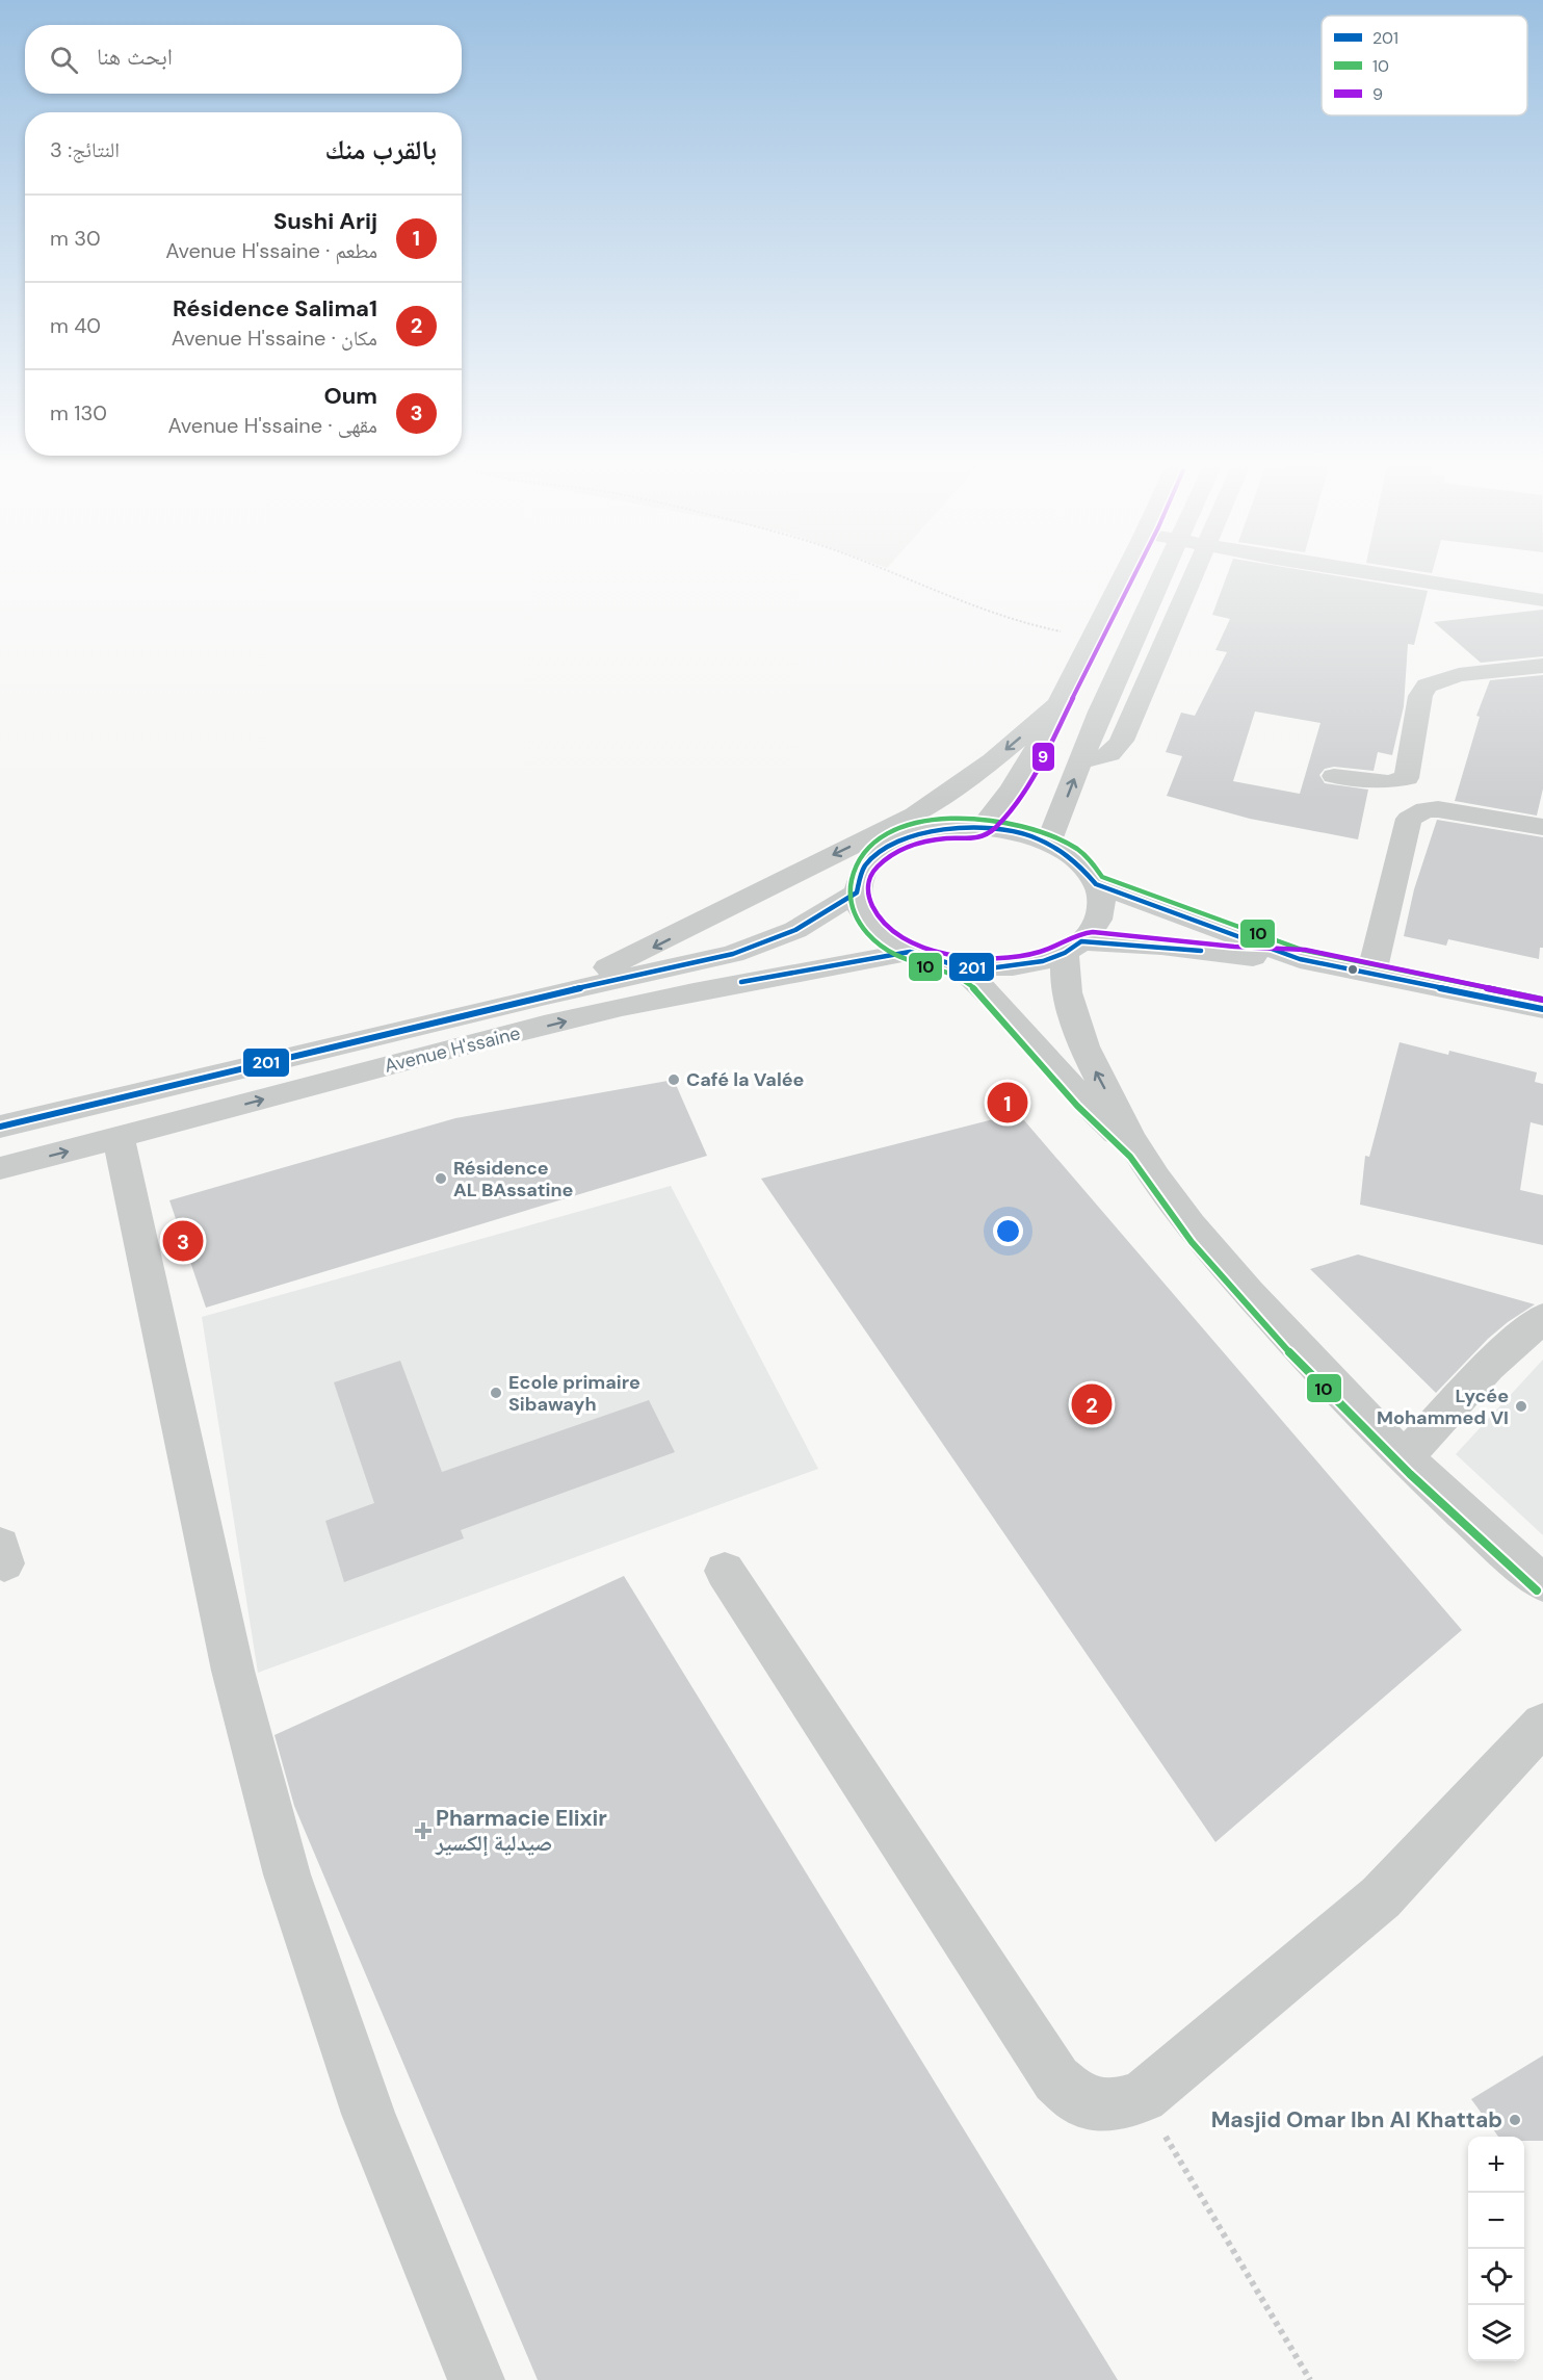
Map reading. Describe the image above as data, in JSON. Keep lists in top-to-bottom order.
{
  "streets": {
    "street": ["Avenue H'ssaine"]
  },
  "places": {
    "other": [
      "Café la Valée",
      "Résidence AL BAssatine",
      "Ecole primaire Sibawayh",
      "Lycée Mohammed VI",
      "Masjid Omar Ibn Al Khattab"
    ],
    "health": ["Pharmacie Elixir صيدلية إلكسير"]
  },
  "lines": ["transit line 9", "transit line 10", "transit line 201"],
  "legend": ["201", "10", "9"],
  "page": {
    "search": "ابحث هنا",
    "heading": ["بالقرب منك", "النتائج: 3"],
    "list": [
      {
        "mark": "1",
        "name": "Sushi Arij",
        "note": "مطعم · Avenue H'ssaine",
        "value": "30 m"
      },
      {
        "mark": "2",
        "name": "Résidence Salima1",
        "note": "مكان · Avenue H'ssaine",
        "value": "40 m"
      },
      {
        "mark": "3",
        "name": "Oum",
        "note": "مقهى · Avenue H'ssaine",
        "value": "130 m"
      }
    ],
    "pins": ["1", "3", "2"],
    "map_buttons": ["+", "−"]
  }
}
